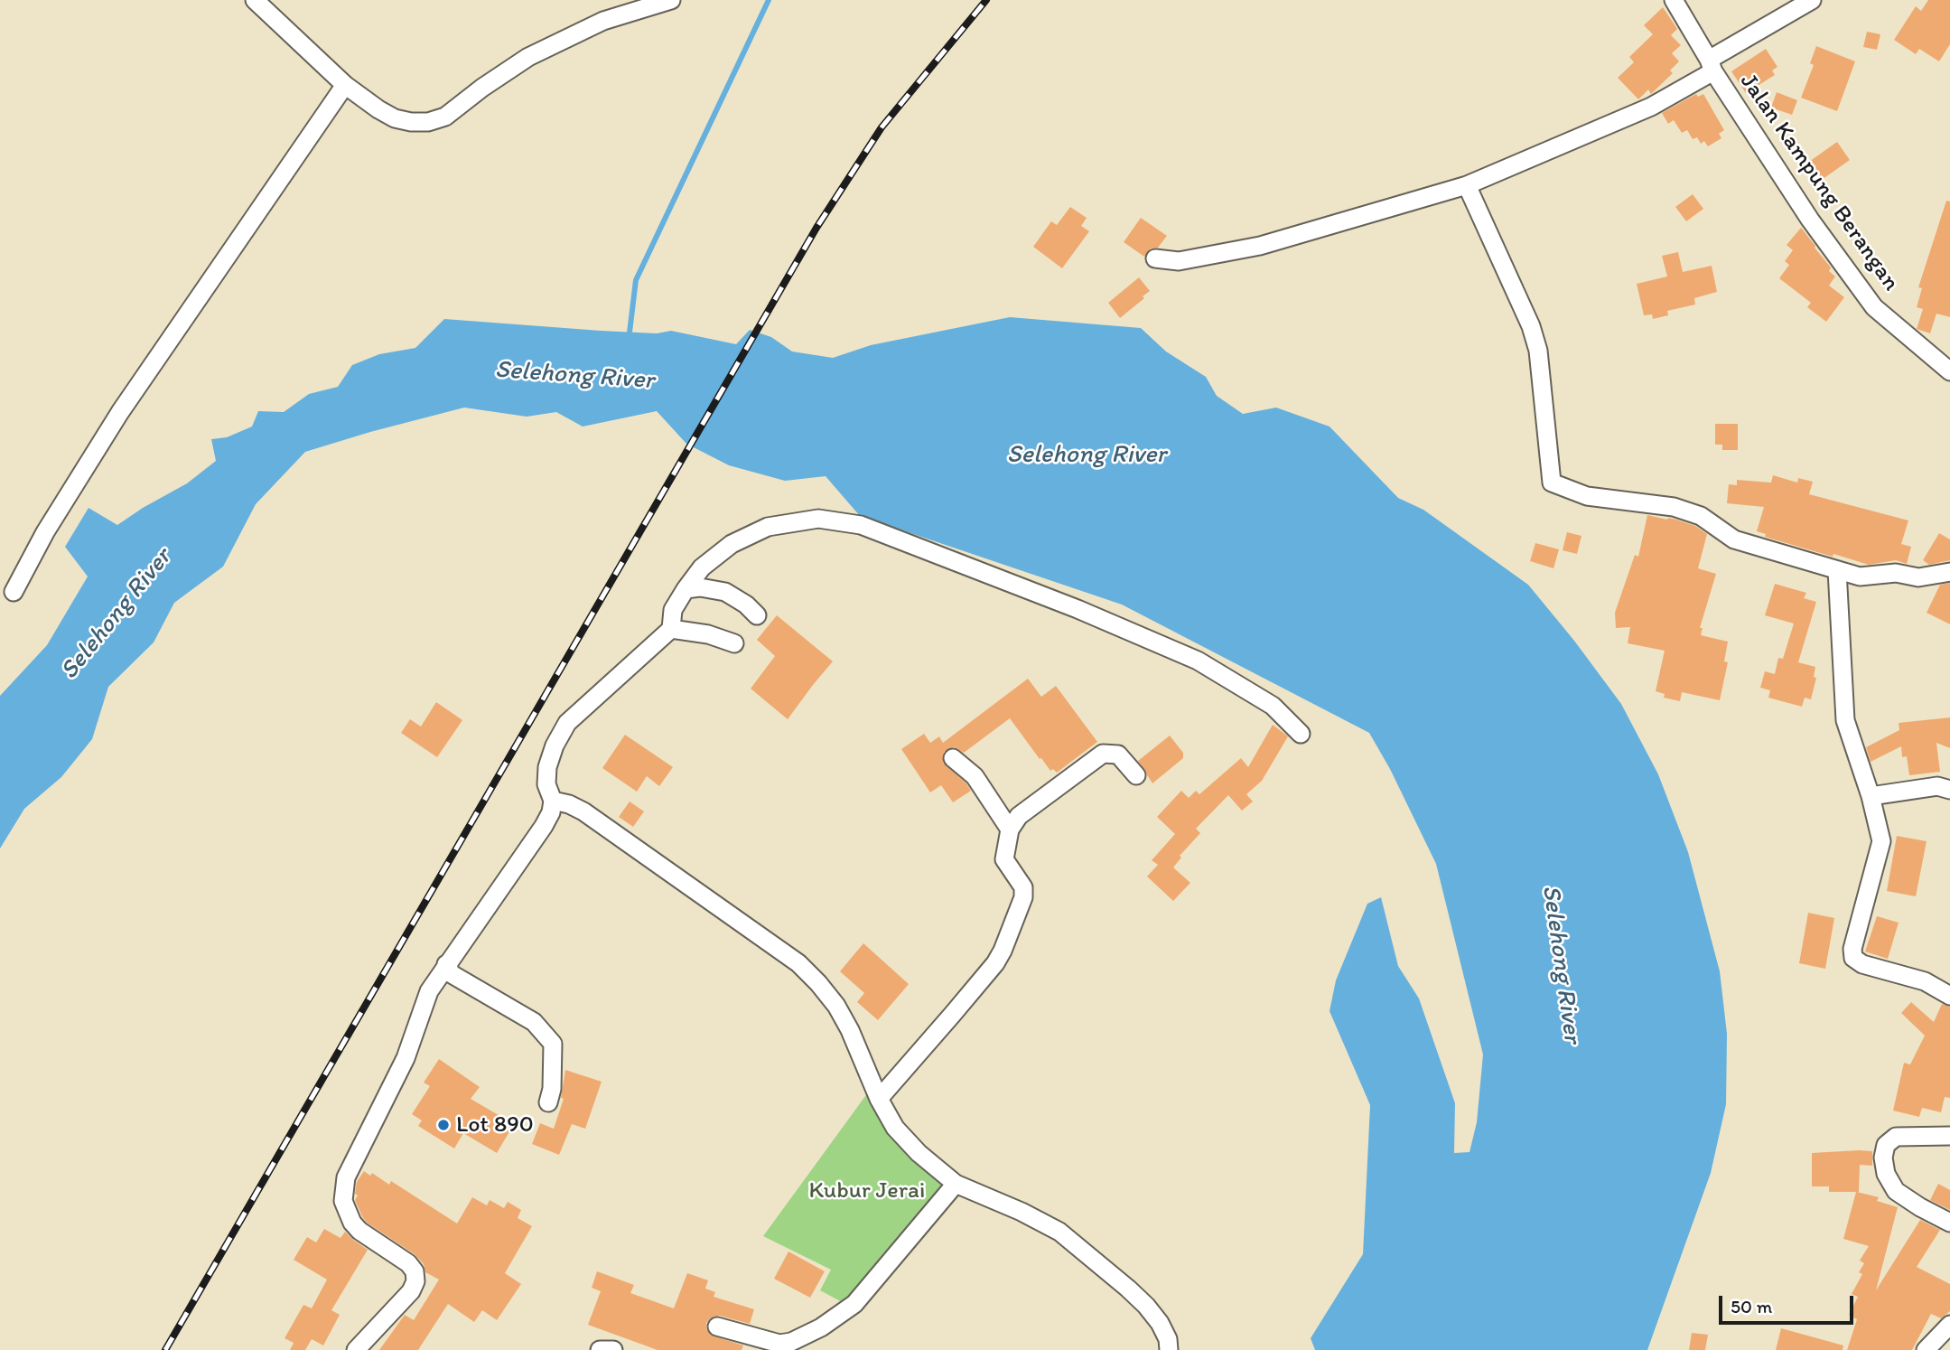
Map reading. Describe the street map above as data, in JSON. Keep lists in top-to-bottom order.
{
  "streets": {
    "street": ["Jalan Kampung Berangan"]
  },
  "water": ["Selehong River"],
  "parks": ["Kubur Jerai"],
  "places": ["Lot 890"],
  "scale_bar": "50 m"
}
